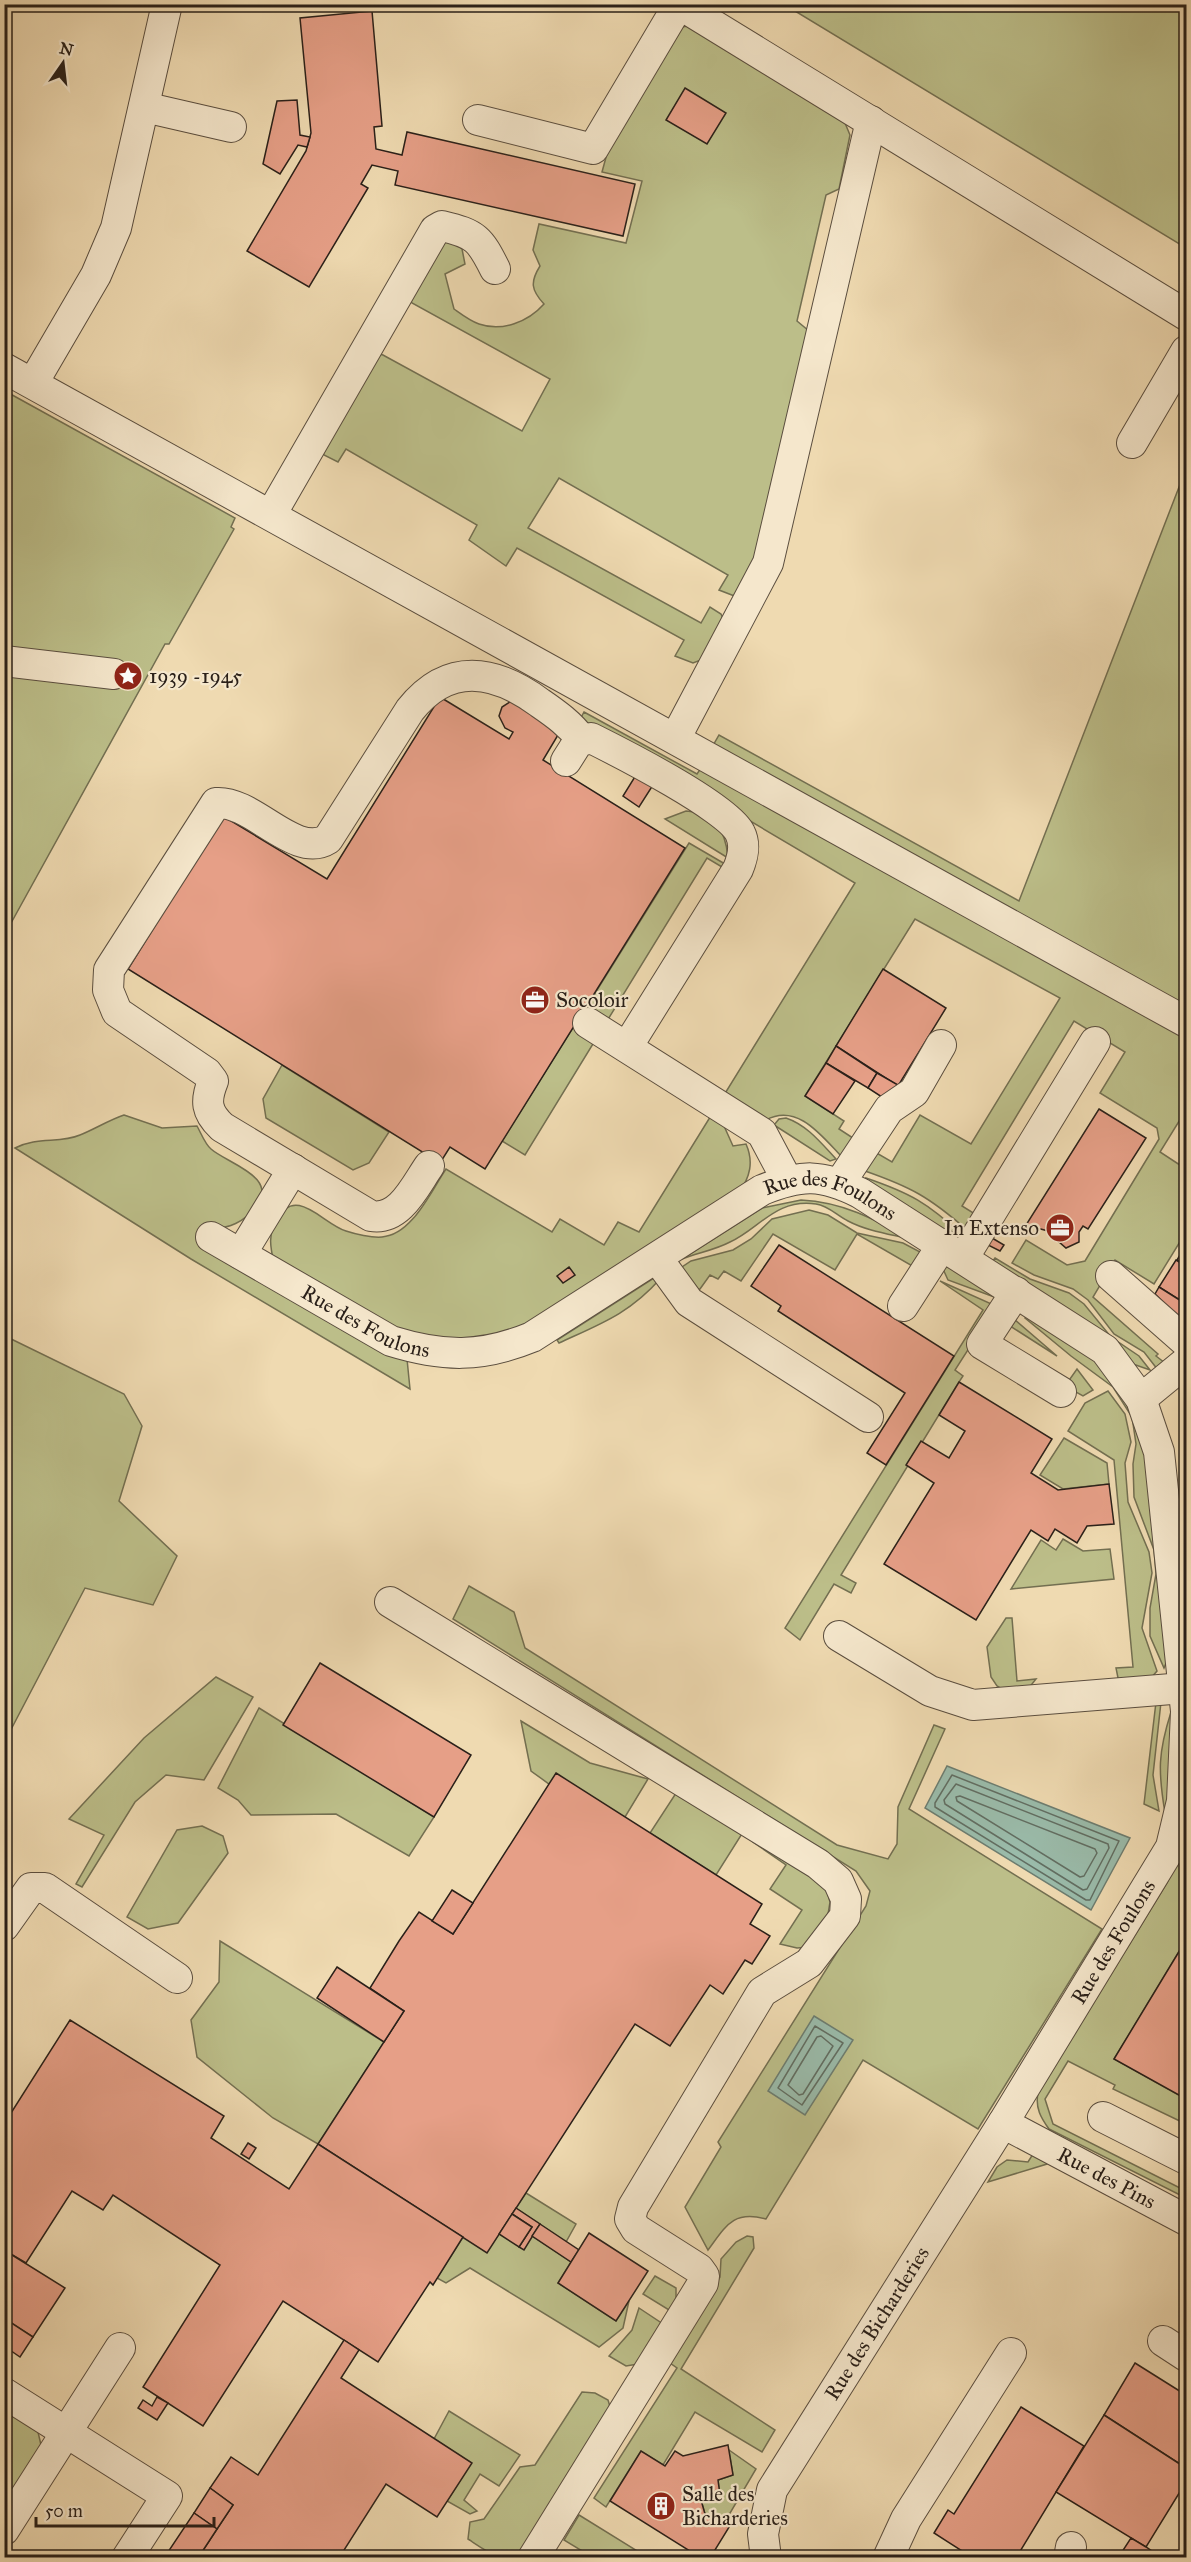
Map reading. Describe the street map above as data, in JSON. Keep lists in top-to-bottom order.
{
  "streets": {
    "street": ["Rue des Foulons", "Rue des Pins", "Rue des Bicharderies"]
  },
  "crossings": [
    ["Rue des Foulons", "Rue des Pins"],
    ["Rue des Foulons", "Rue des Bicharderies"],
    ["Rue des Pins", "Rue des Bicharderies"]
  ],
  "places": {
    "place": ["1939 -1945"],
    "office": ["Socoloir", "In Extenso"],
    "building": ["Salle des Bicharderies"]
  },
  "scale_bar": "50 m",
  "north": "top"
}
